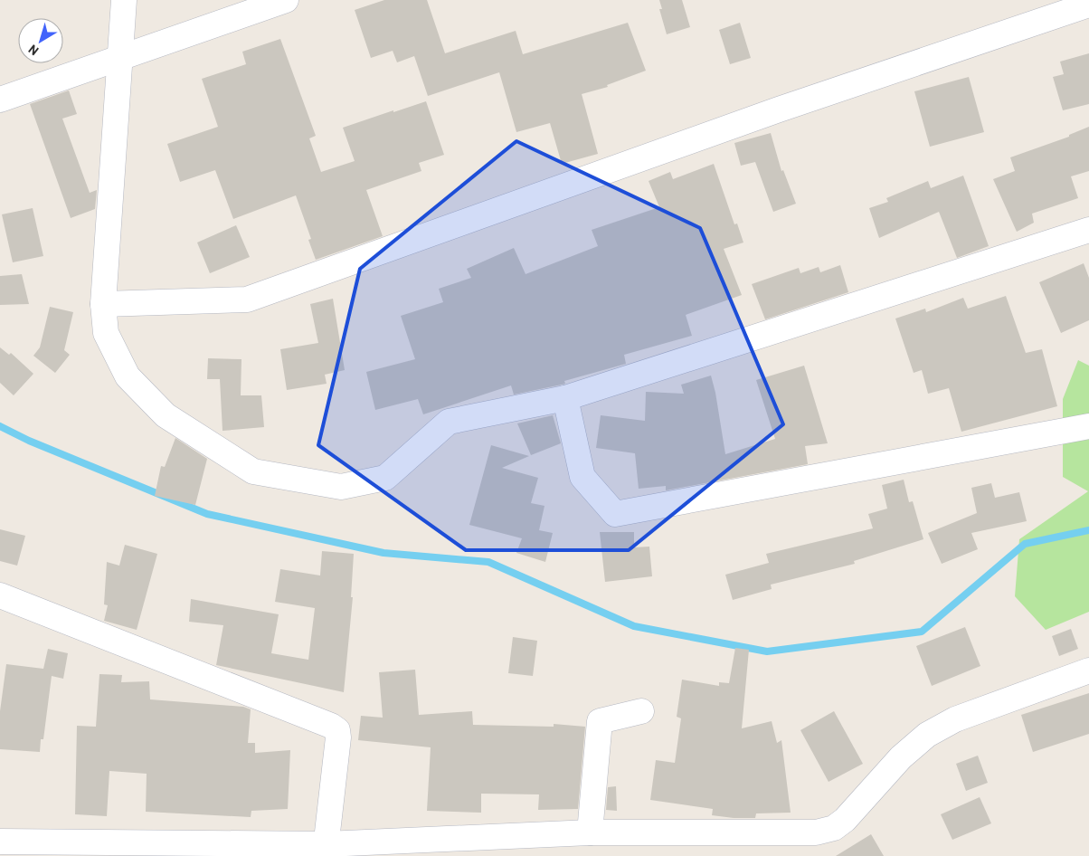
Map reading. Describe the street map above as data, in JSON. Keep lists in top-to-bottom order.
{
  "north": "bottom left"
}
